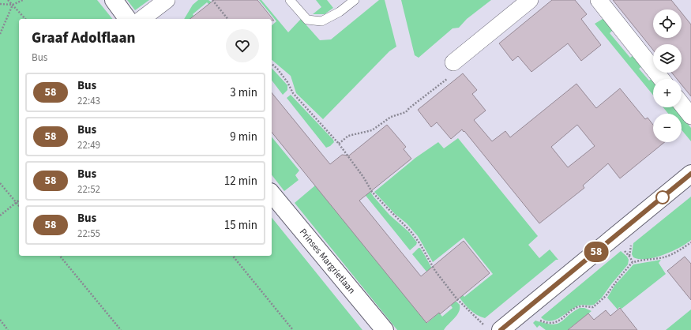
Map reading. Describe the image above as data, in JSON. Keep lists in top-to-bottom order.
{
  "streets": {
    "street": ["Prinses Margrietlaan"]
  },
  "lines": ["bus line 58"],
  "page": {
    "on_map": "58",
    "map_buttons": ["+", "−"],
    "heading": ["Graaf Adolflaan", "Bus"],
    "list": [
      {
        "mark": "58",
        "name": "Bus",
        "note": "22:43",
        "value": "3 min"
      },
      {
        "mark": "58",
        "name": "Bus",
        "note": "22:49",
        "value": "9 min"
      },
      {
        "mark": "58",
        "name": "Bus",
        "note": "22:52",
        "value": "12 min"
      },
      {
        "mark": "58",
        "name": "Bus",
        "note": "22:55",
        "value": "15 min"
      }
    ]
  }
}
